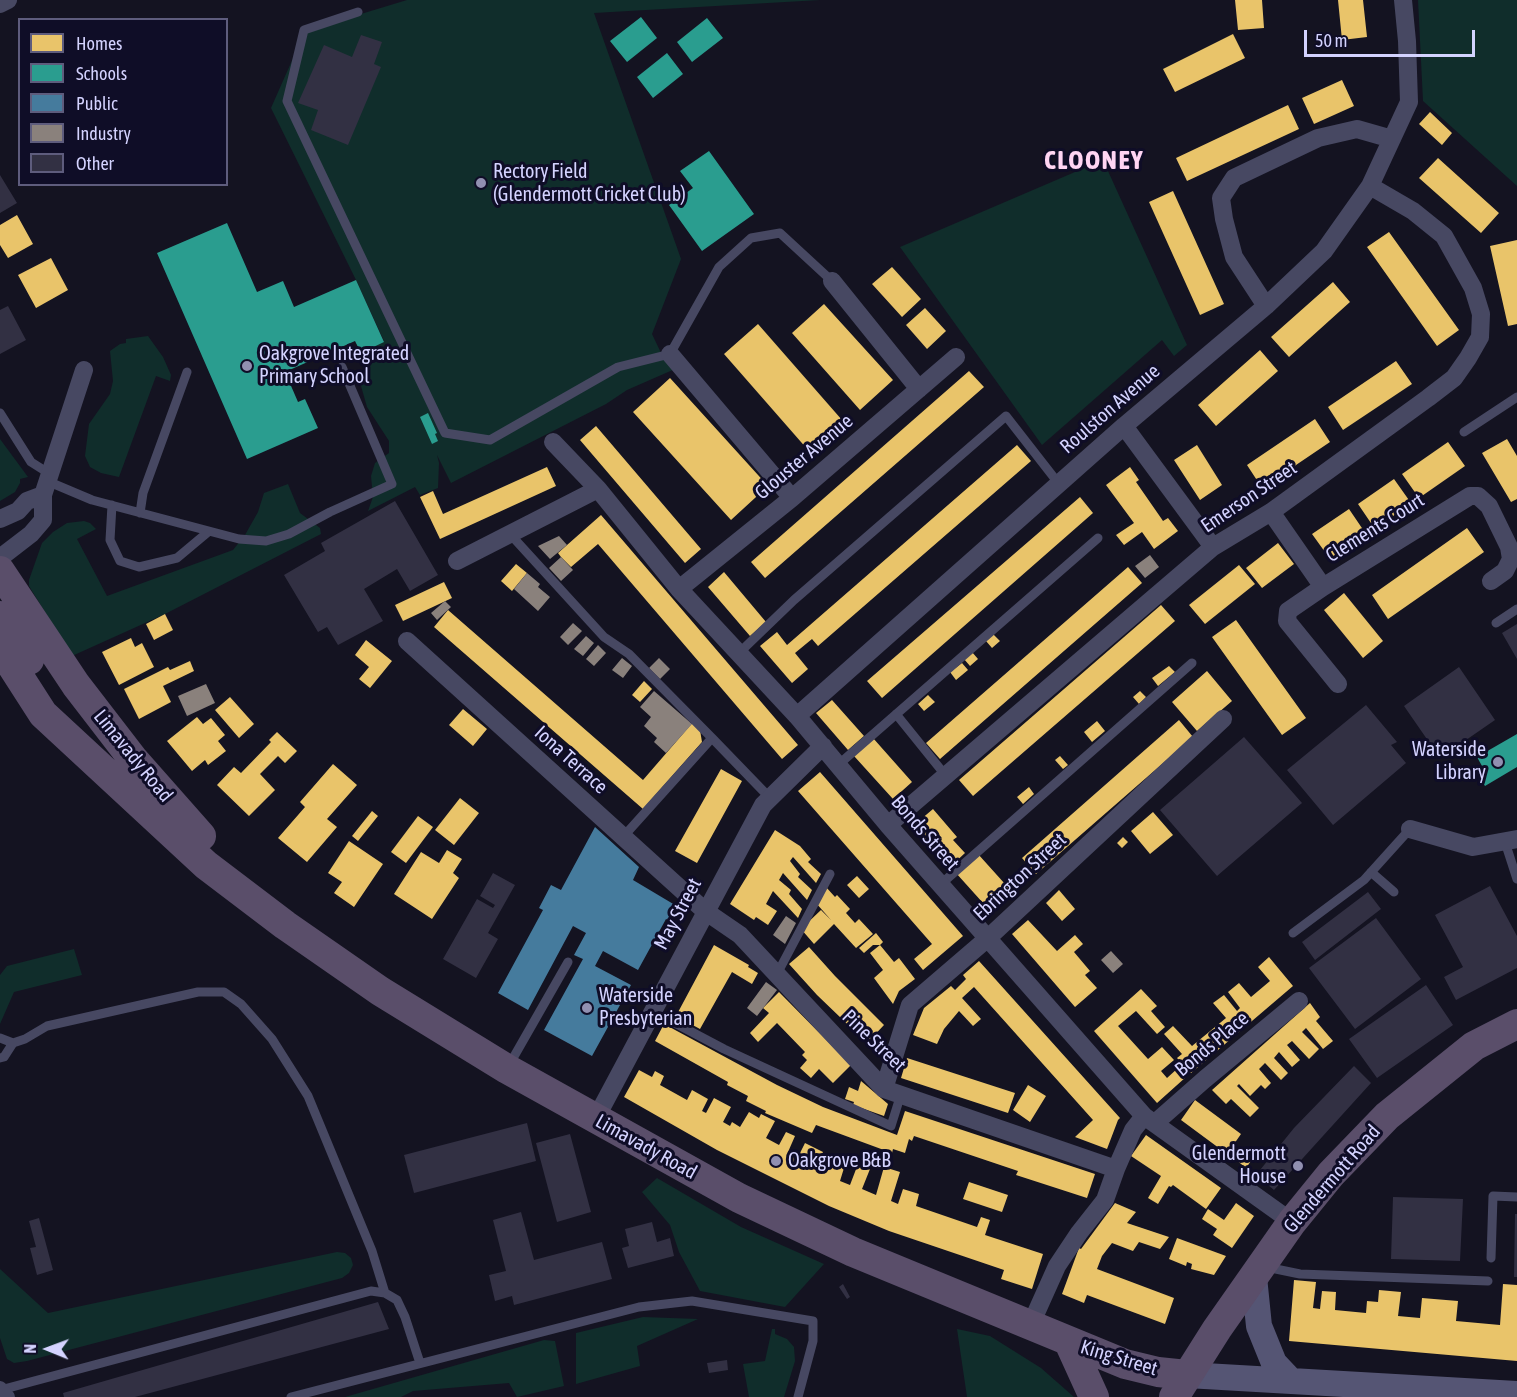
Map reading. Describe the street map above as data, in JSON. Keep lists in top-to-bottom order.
{
  "streets": {
    "highway": ["Limavady Road", "Glendermott Road", "King Street"],
    "street": [
      "Roulston Avenue",
      "Glouster Avenue",
      "Emerson Street",
      "Clements Court",
      "Iona Terrace",
      "Bonds Street",
      "Ebrington Street",
      "May Street",
      "Pine Street",
      "Bonds Place"
    ]
  },
  "crossings": [
    ["Roulston Avenue", "Emerson Street"],
    ["Roulston Avenue", "Bonds Street"],
    ["Glouster Avenue", "Bonds Street"],
    ["Emerson Street", "Bonds Street"],
    ["Limavady Road", "May Street"],
    ["Limavady Road", "Bonds Place"],
    ["Limavady Road", "King Street"],
    ["Iona Terrace", "May Street"],
    ["Iona Terrace", "Pine Street"],
    ["Bonds Street", "Ebrington Street"],
    ["Bonds Street", "May Street"],
    ["Bonds Street", "Bonds Place"],
    ["Bonds Street", "Glendermott Road"],
    ["Ebrington Street", "Pine Street"],
    ["May Street", "Pine Street"],
    ["Pine Street", "Bonds Place"],
    ["Bonds Place", "King Street"],
    ["Glendermott Road", "King Street"]
  ],
  "districts": ["CLOONEY"],
  "places": [
    "Rectory Field (Glendermott Cricket Club)",
    "Oakgrove Integrated Primary School",
    "Waterside Library",
    "Waterside Presbyterian",
    "Oakgrove B&B",
    "Glendermott House"
  ],
  "legend": [
    "Homes",
    "Schools",
    "Public",
    "Industry",
    "Other"
  ],
  "scale_bar": "50 m",
  "north": "left"
}
